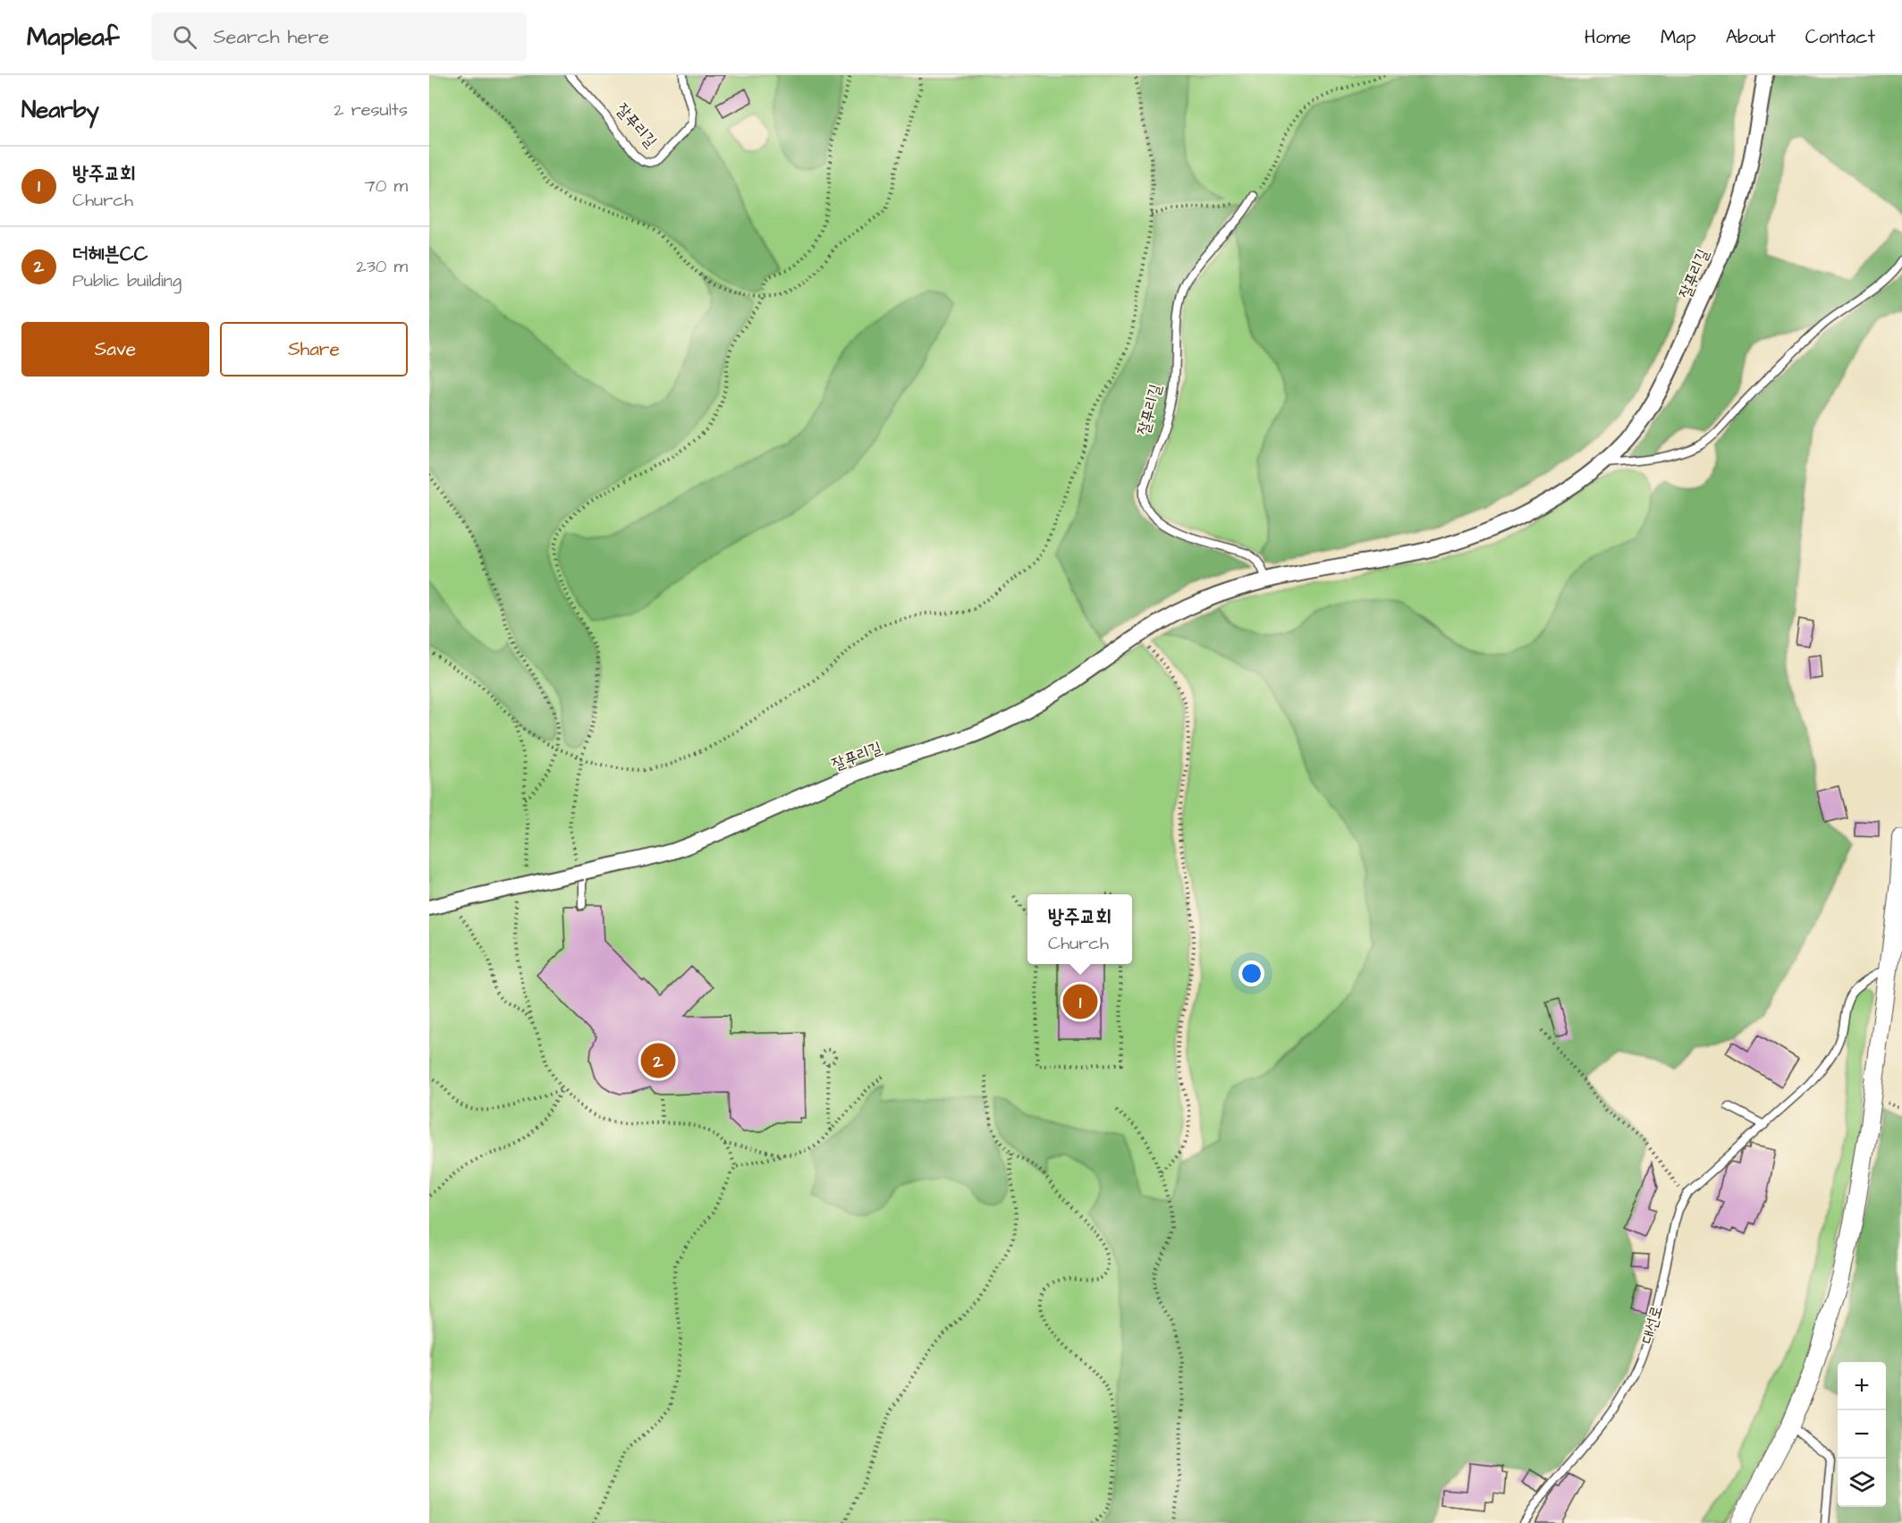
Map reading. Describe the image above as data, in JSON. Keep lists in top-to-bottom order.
{
  "streets": {
    "street": ["잘푸리길"],
    "lane": ["대선로"]
  },
  "page": {
    "header": "Mapleaf",
    "search": "Search here",
    "nav": [
      "Home",
      "Map",
      "About",
      "Contact"
    ],
    "heading": ["Nearby", "2 results"],
    "list": [
      {
        "mark": "1",
        "name": "방주교회",
        "note": "Church",
        "value": "70 m"
      },
      {
        "mark": "2",
        "name": "더헤븐CC",
        "note": "Public building",
        "value": "230 m"
      }
    ],
    "buttons": ["Save", "Share"],
    "popup": ["방주교회", "Church"],
    "pins": ["1", "2"],
    "map_buttons": ["+", "−"]
  }
}
